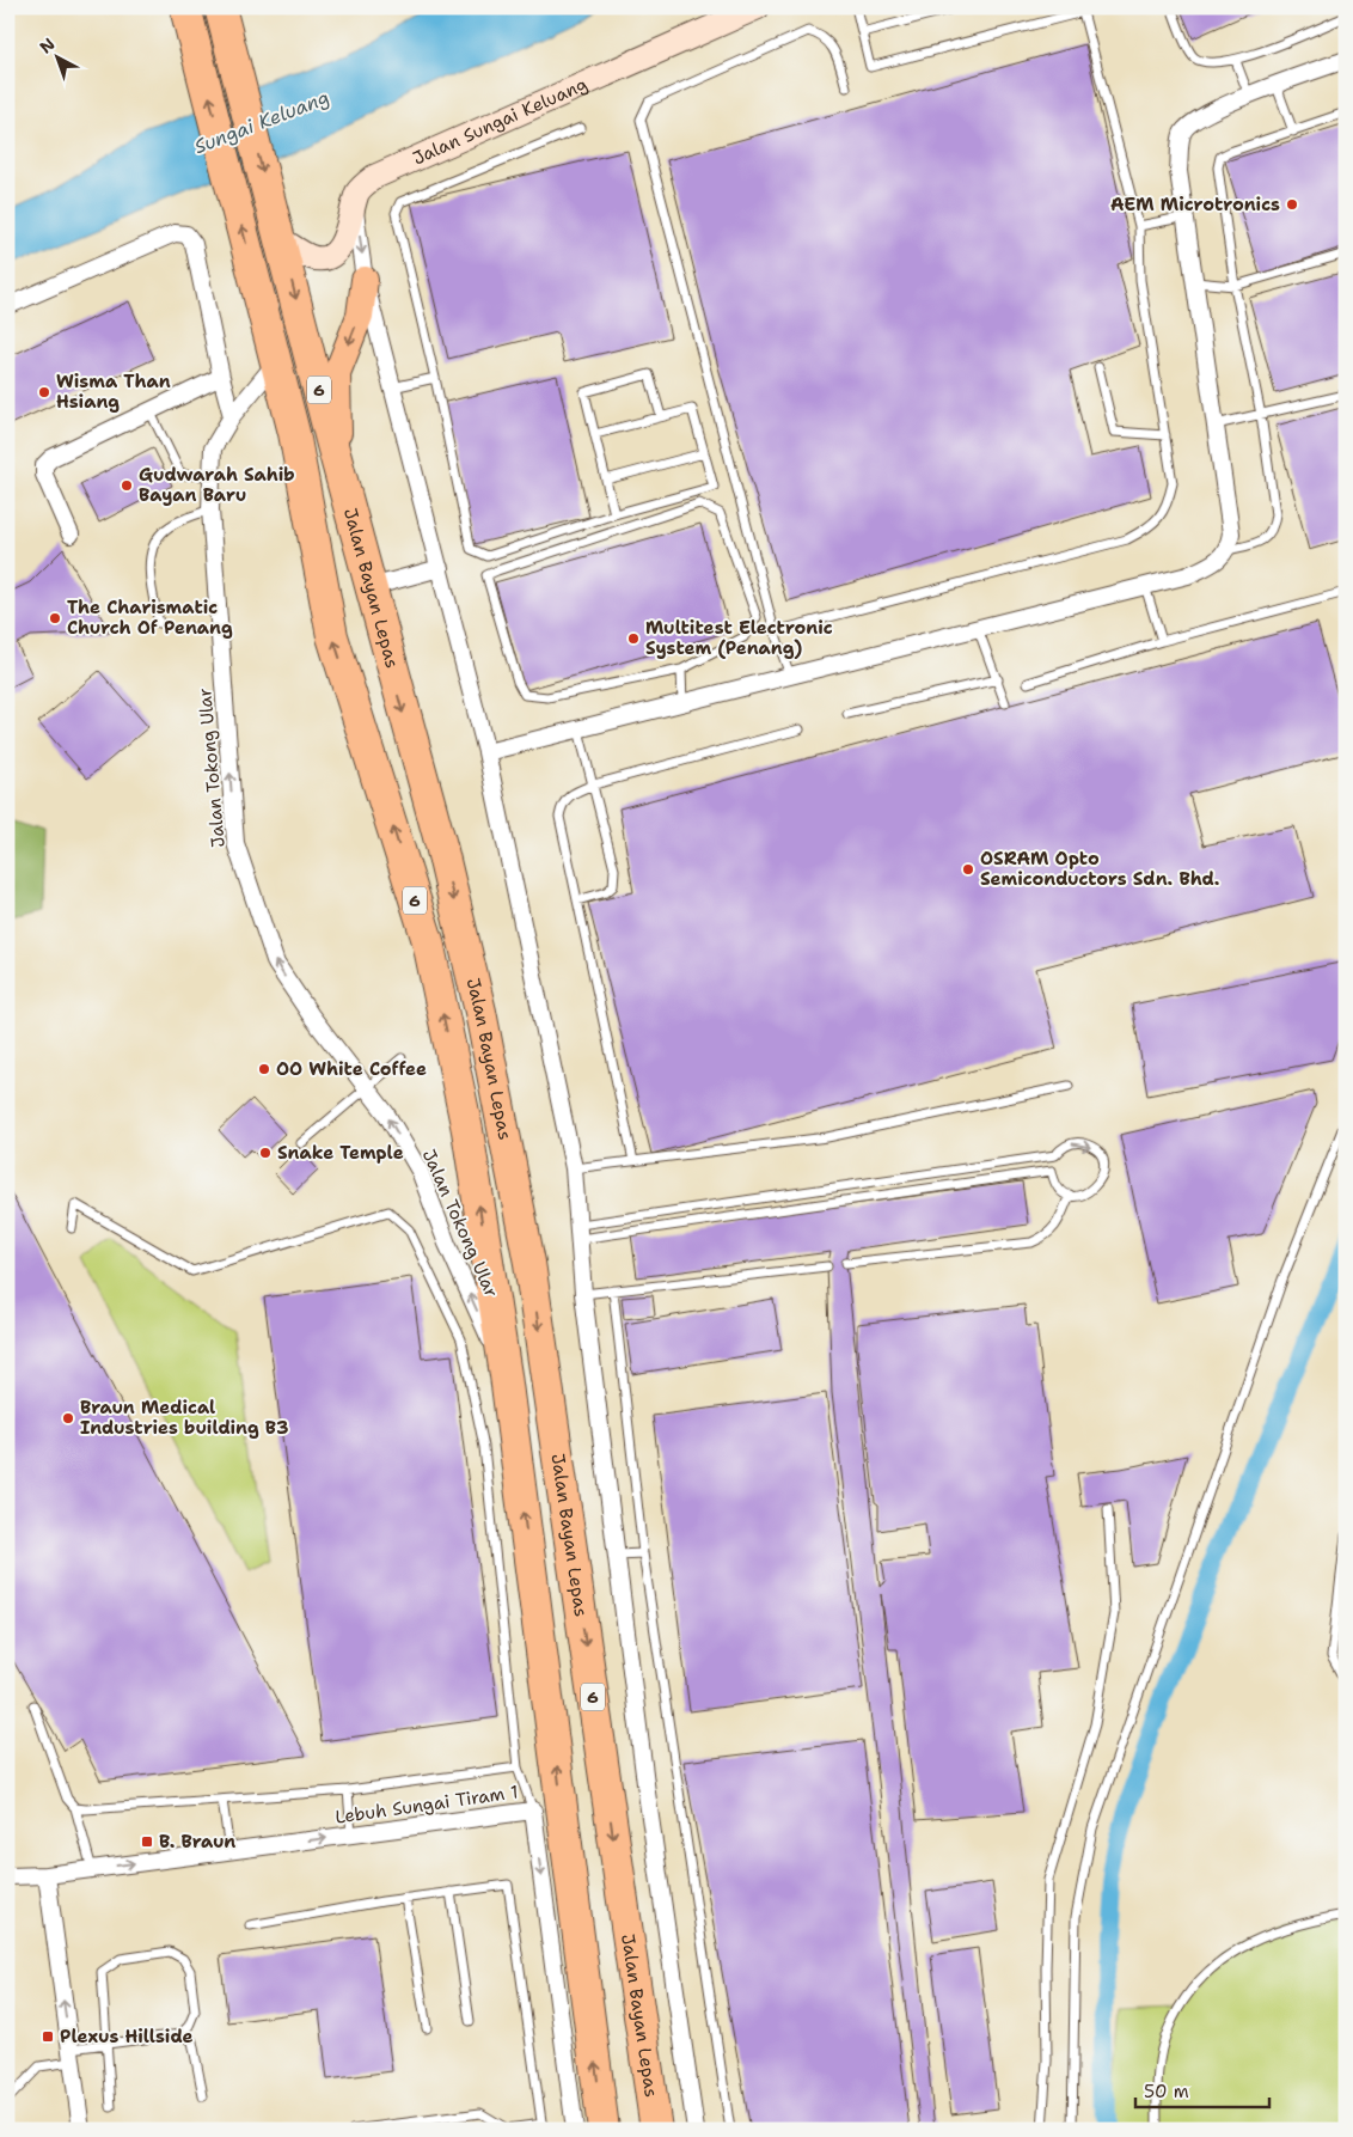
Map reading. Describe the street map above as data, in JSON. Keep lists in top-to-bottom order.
{
  "streets": {
    "highway": ["6", "Jalan Bayan Lepas"],
    "street": ["Jalan Sungai Keluang", "Jalan Tokong Ular", "Lebuh Sungai Tiram 1"]
  },
  "crossings": [
    ["Jalan Sungai Keluang", "Jalan Bayan Lepas"],
    ["Jalan Bayan Lepas", "Jalan Tokong Ular"]
  ],
  "one_way": ["Jalan Tokong Ular"],
  "water": ["Sungai Keluang"],
  "places": {
    "other": [
      "AEM Microtronics",
      "Wisma Than Hsiang",
      "Gudwarah Sahib Bayan Baru",
      "The Charismatic Church Of Penang",
      "Multitest Electronic System (Penang)",
      "OSRAM Opto Semiconductors Sdn. Bhd.",
      "OO White Coffee",
      "Snake Temple",
      "Braun Medical Industries building B3"
    ],
    "transit": ["B. Braun", "Plexus Hillside"]
  },
  "scale_bar": "50 m",
  "north": "top left"
}
